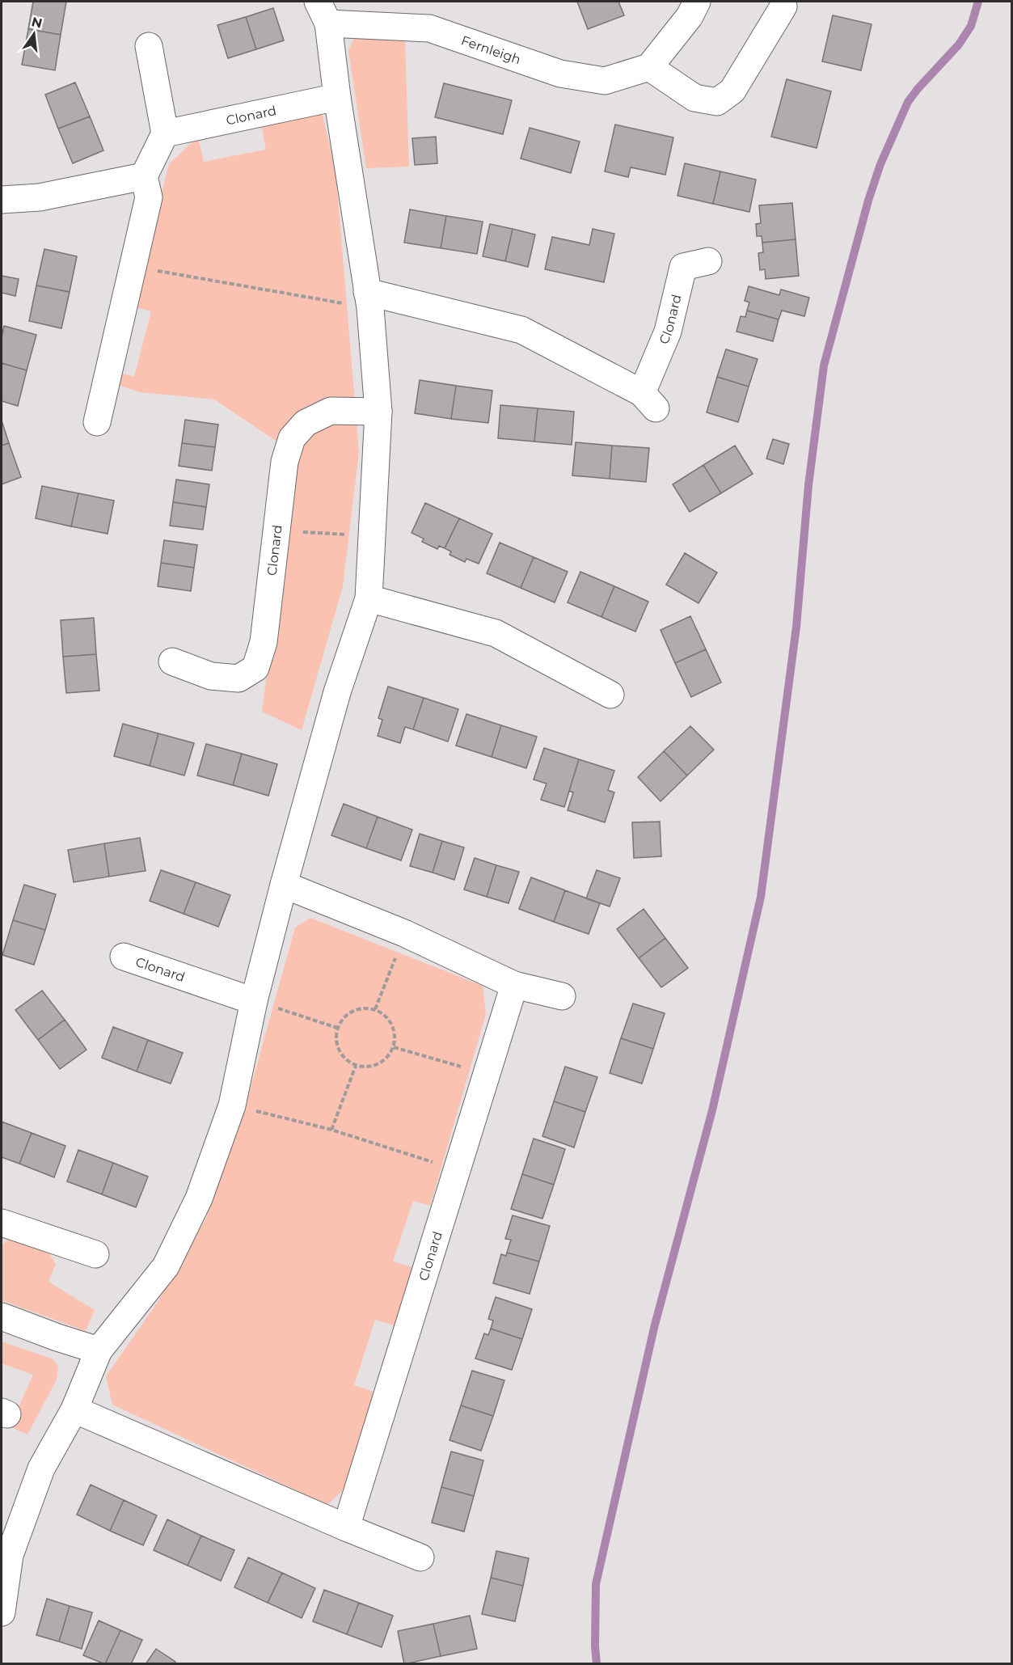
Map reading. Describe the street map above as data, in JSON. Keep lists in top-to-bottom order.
{
  "streets": {
    "street": ["Fernleigh", "Clonard"]
  },
  "north": "top"
}
